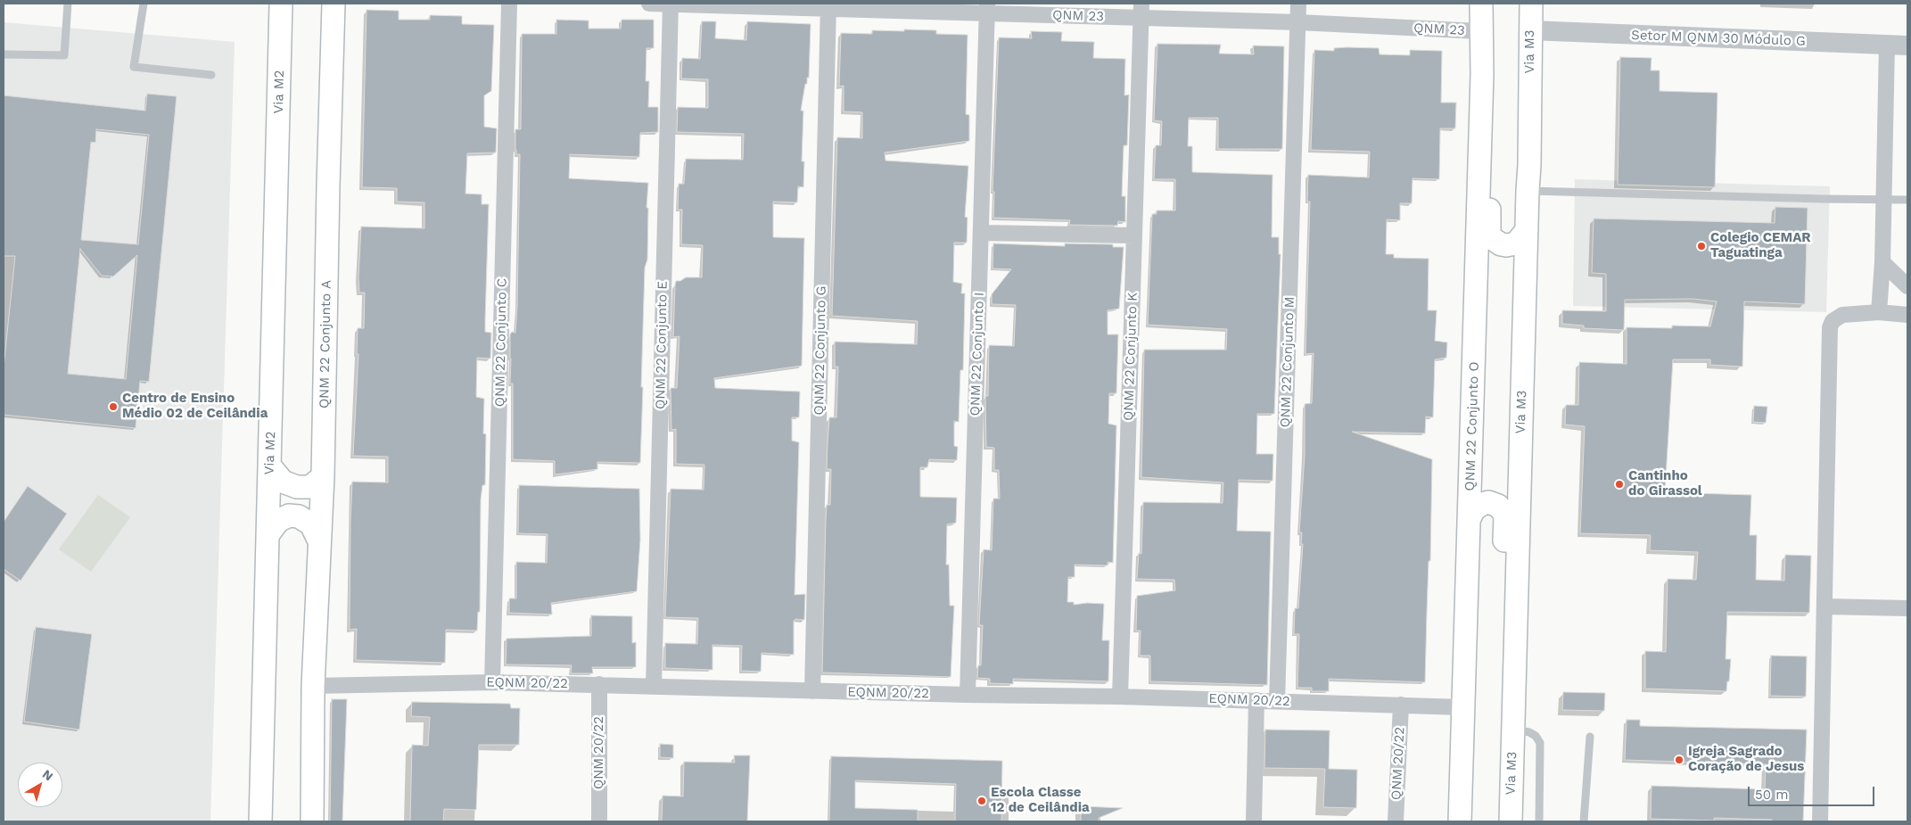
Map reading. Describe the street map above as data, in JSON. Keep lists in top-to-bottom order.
{
  "streets": {
    "main road": [
      "Via M3",
      "Via M2",
      "QNM 22 Conjunto A",
      "QNM 22 Conjunto O"
    ],
    "street": [
      "QNM 23",
      "Setor M QNM 30 Módulo G",
      "QNM 22 Conjunto C",
      "QNM 22 Conjunto E",
      "QNM 22 Conjunto G",
      "QNM 22 Conjunto I",
      "QNM 22 Conjunto K",
      "QNM 22 Conjunto M",
      "EQNM 20/22",
      "QNM 20/22"
    ]
  },
  "crossings": [
    ["QNM 23", "QNM 22 Conjunto E"],
    ["QNM 23", "QNM 22 Conjunto G"],
    ["QNM 23", "QNM 22 Conjunto I"],
    ["QNM 23", "QNM 22 Conjunto K"],
    ["QNM 23", "QNM 22 Conjunto M"],
    ["QNM 23", "QNM 22 Conjunto O"],
    ["Setor M QNM 30 Módulo G", "Via M3"],
    ["QNM 22 Conjunto C", "EQNM 20/22"],
    ["QNM 22 Conjunto A", "EQNM 20/22"],
    ["QNM 22 Conjunto E", "EQNM 20/22"],
    ["QNM 22 Conjunto G", "EQNM 20/22"],
    ["QNM 22 Conjunto I", "EQNM 20/22"],
    ["QNM 22 Conjunto K", "EQNM 20/22"],
    ["QNM 22 Conjunto M", "EQNM 20/22"],
    ["QNM 22 Conjunto O", "EQNM 20/22"],
    ["EQNM 20/22", "QNM 20/22"]
  ],
  "places": [
    "Colegio CEMAR Taguatinga",
    "Centro de Ensino Médio 02 de Ceilândia",
    "Cantinho do Girassol",
    "Igreja Sagrado Coração de Jesus",
    "Escola Classe 12 de Ceilândia"
  ],
  "scale_bar": "50 m",
  "north": "top right"
}
